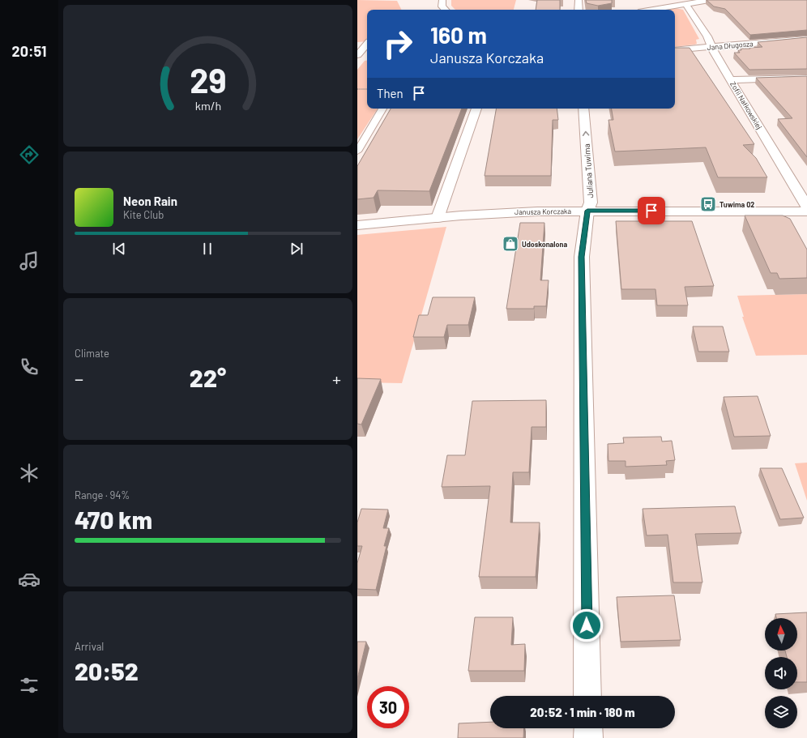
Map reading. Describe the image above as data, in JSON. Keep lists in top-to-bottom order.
{
  "streets": {
    "street": [
      "Jana Długosza",
      "Zofii Nałkowskiej",
      "Juliana Tuwima",
      "Janusza Korczaka"
    ]
  },
  "crossings": [
    ["Jana Długosza", "Zofii Nałkowskiej"],
    ["Juliana Tuwima", "Janusza Korczaka"]
  ],
  "places": {
    "bus stop": ["Tuwima 02"],
    "shop": ["Udoskonalona"]
  },
  "north": "top",
  "page": {
    "tabs": "20:51",
    "turn": ["160 m", "Janusza Korczaka"],
    "then": "Then",
    "song": ["Neon Rain", "Kite Club"],
    "tile": [
      "Climate",
      ["Range · 94%", "470 km"],
      ["Arrival", "20:52"]
    ],
    "heat": ["−", "22°", "+"],
    "limit": "30",
    "trip": "20:52 · 1 min · 180 m",
    "gauge": ["29", "km/h"]
  }
}
